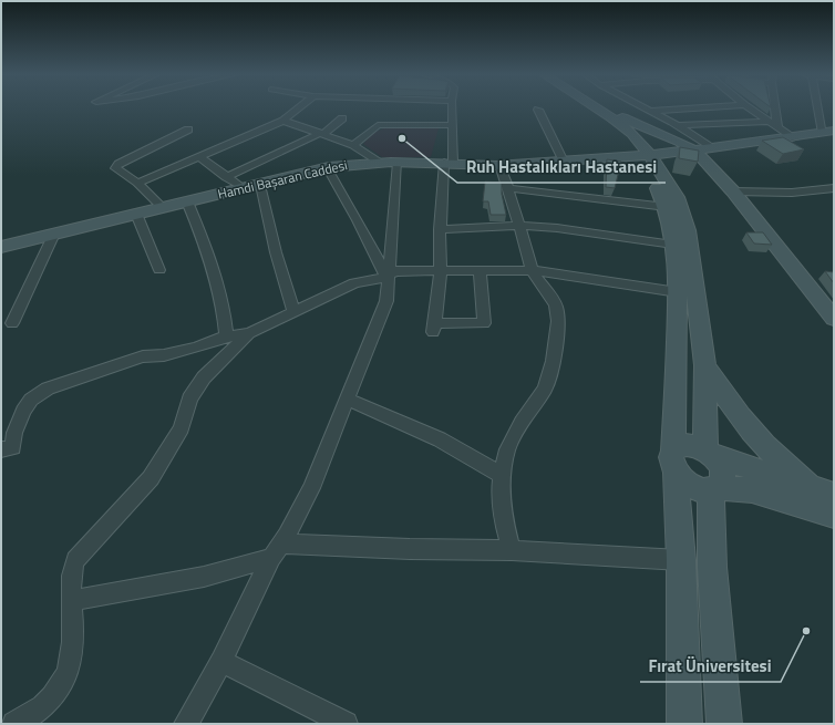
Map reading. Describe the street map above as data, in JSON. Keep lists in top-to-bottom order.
{
  "streets": {
    "main road": ["Hamdi Başaran Caddesi"]
  },
  "places": ["Ruh Hastalıkları Hastanesi", "Fırat Üniversitesi"]
}
